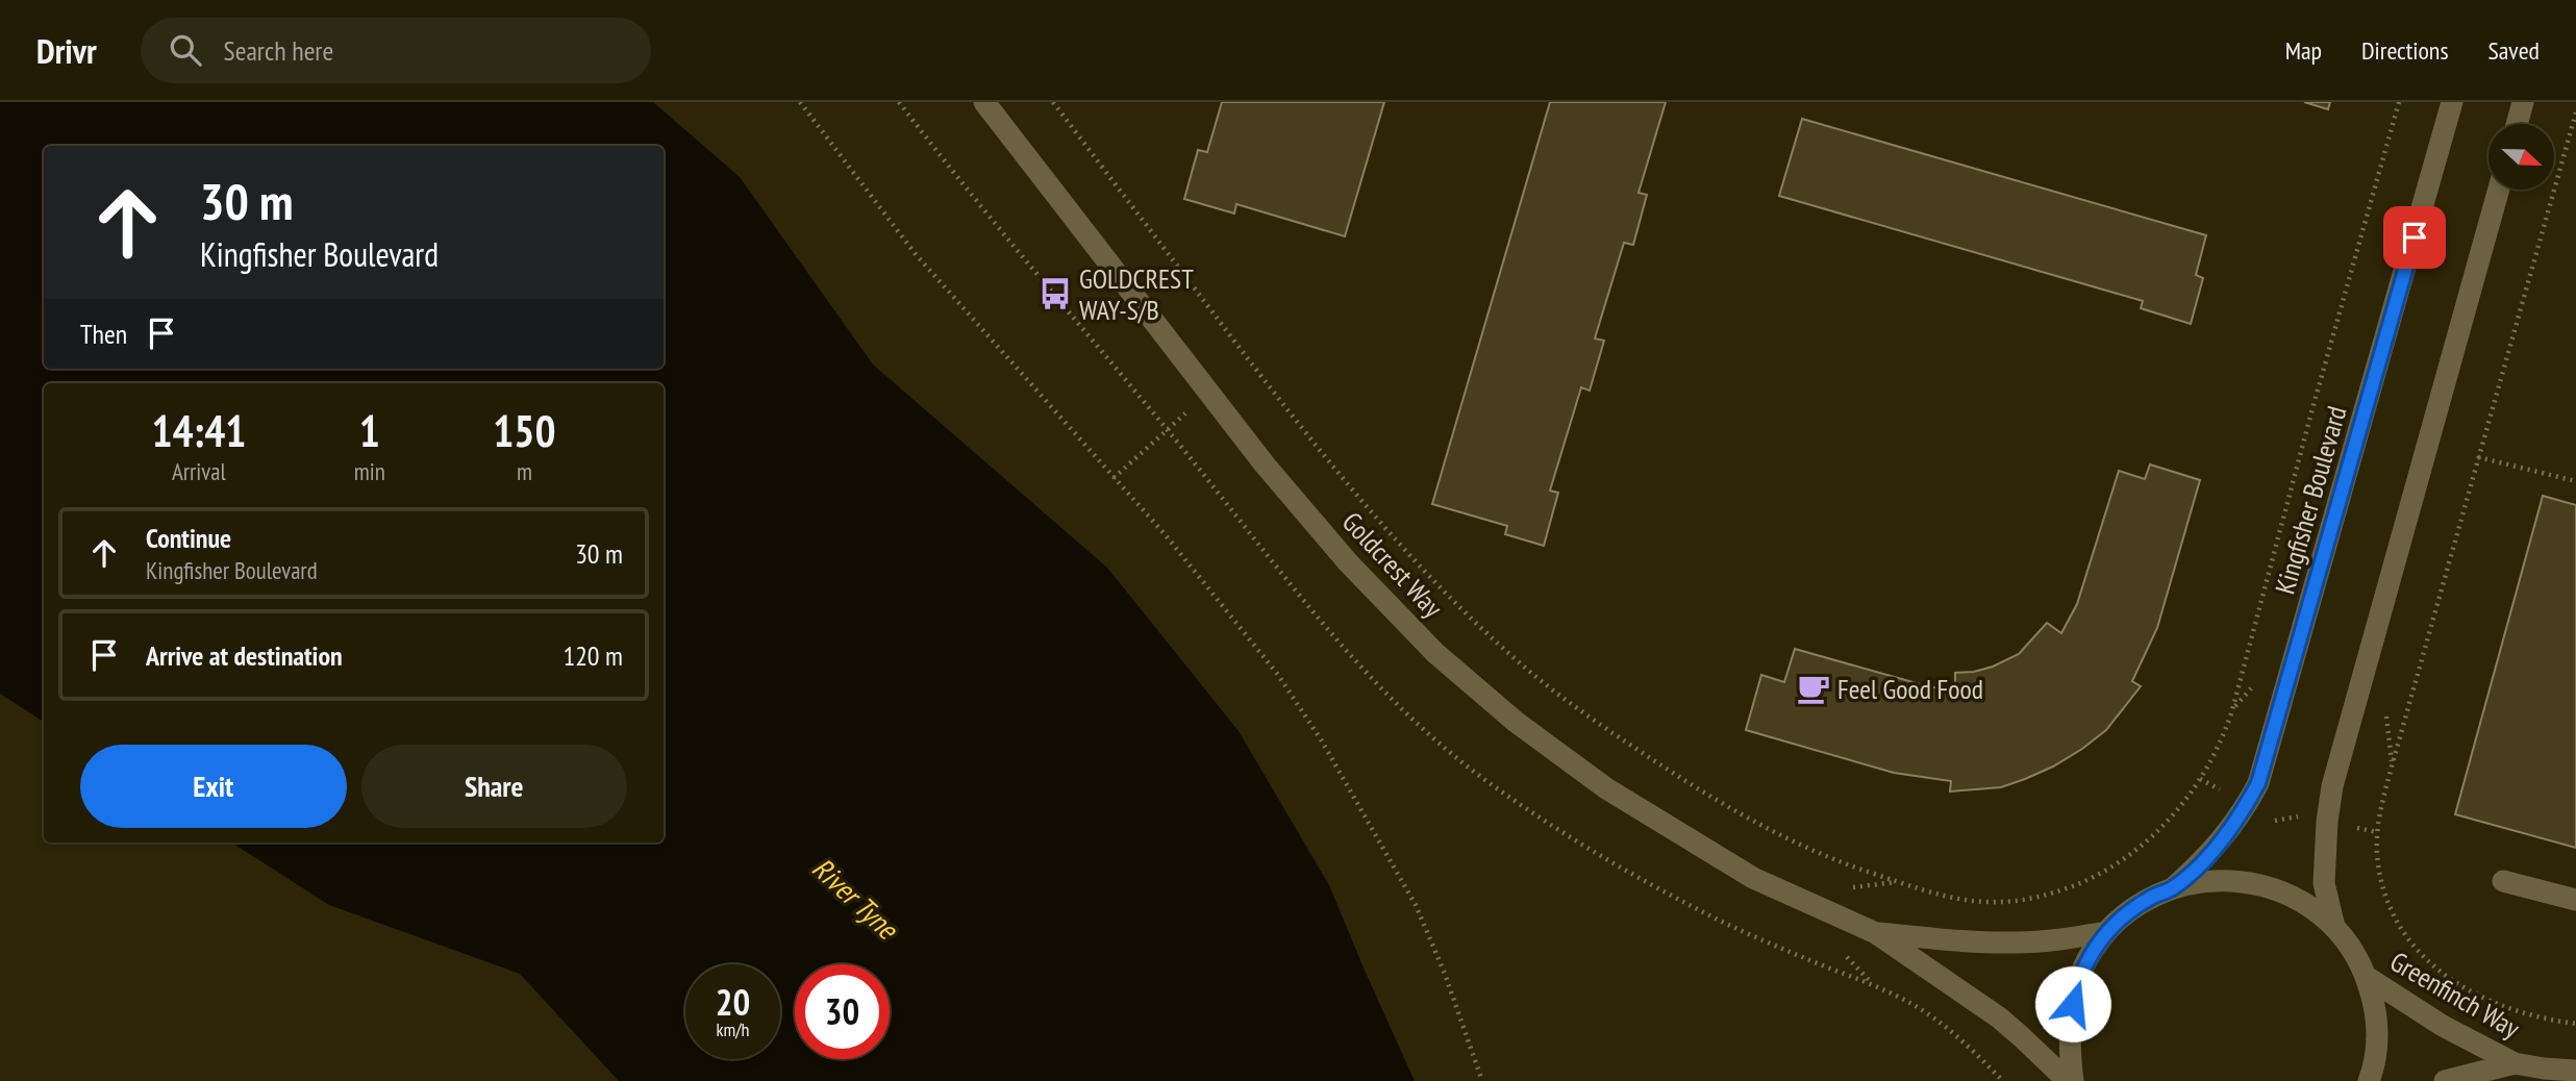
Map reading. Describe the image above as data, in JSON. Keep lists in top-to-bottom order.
{
  "streets": {
    "street": ["Kingfisher Boulevard", "Goldcrest Way", "Greenfinch Way"]
  },
  "water": ["River Tyne"],
  "places": {
    "bus stop": ["GOLDCREST WAY-S/B"],
    "cafe": ["Feel Good Food"]
  },
  "north": "right",
  "page": {
    "header": "Drivr",
    "search": "Search here",
    "nav": ["Map", "Directions", "Saved"],
    "turn": ["30 m", "Kingfisher Boulevard"],
    "then": "Then",
    "eta": [
      "14:41",
      "Arrival",
      "1",
      "min",
      "150",
      "m"
    ],
    "list": [
      {
        "name": "Continue",
        "note": "Kingfisher Boulevard",
        "value": "30 m"
      },
      {
        "name": "Arrive at destination",
        "value": "120 m"
      }
    ],
    "buttons": ["Exit", "Share"],
    "speed": "20 km/h",
    "limit": "30"
  }
}
